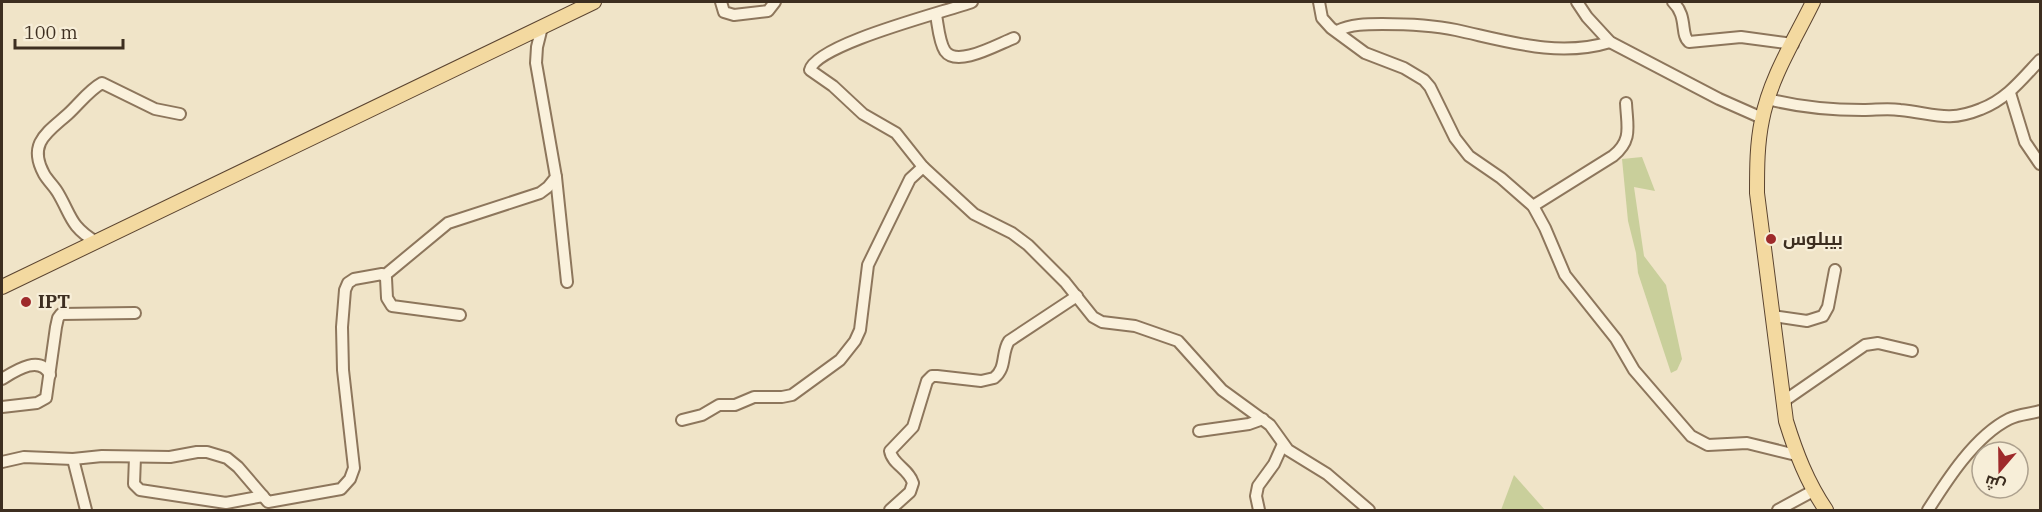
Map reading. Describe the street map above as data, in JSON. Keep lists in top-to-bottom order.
{
  "places": ["بيبلوس", "IPT"],
  "scale_bar": "100 m",
  "north": "bottom"
}
